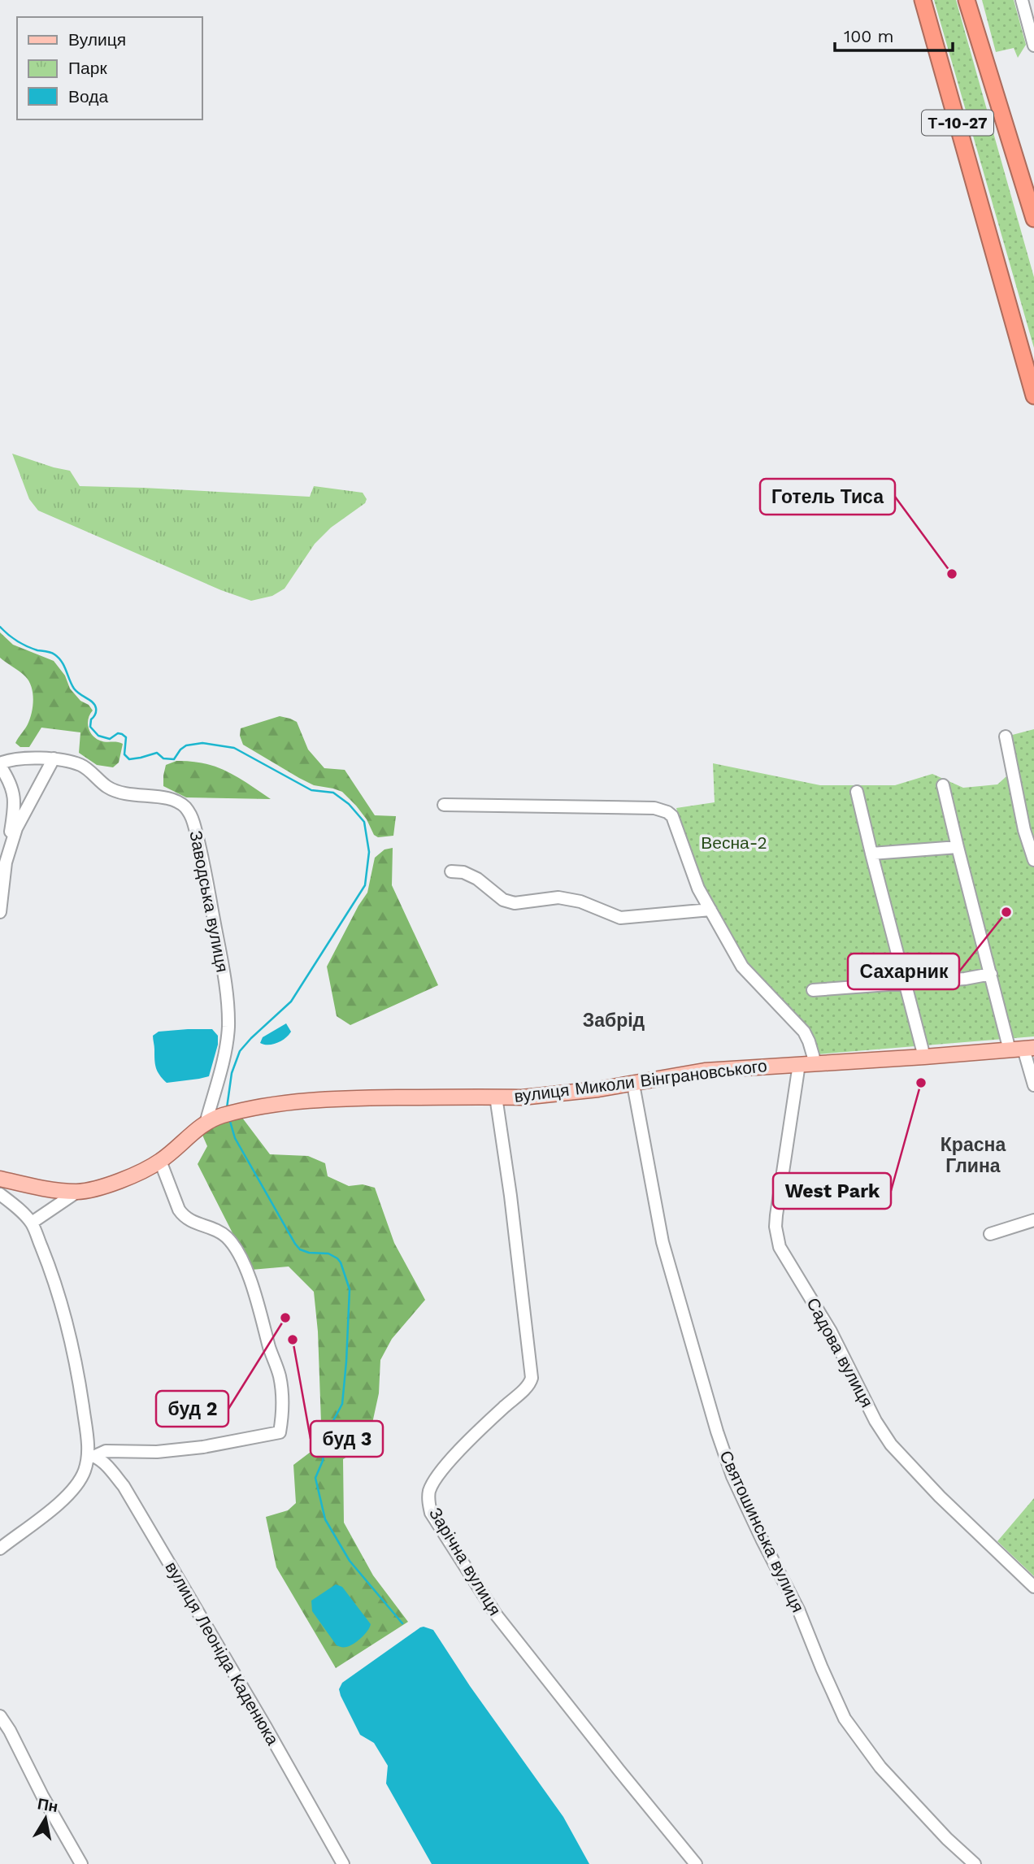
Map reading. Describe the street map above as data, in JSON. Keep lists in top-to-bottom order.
{
  "streets": {
    "highway": ["Т-10-27"],
    "main road": ["вулиця Миколи Вінграновського"],
    "street": [
      "Заводська вулиця",
      "Садова вулиця",
      "Святошинська вулиця",
      "Зарічна вулиця",
      "вулиця Леоніда Каденюка"
    ]
  },
  "crossings": [
    ["Заводська вулиця", "вулиця Миколи Вінграновського"],
    ["вулиця Миколи Вінграновського", "Садова вулиця"],
    ["вулиця Миколи Вінграновського", "Святошинська вулиця"],
    ["вулиця Миколи Вінграновського", "Зарічна вулиця"]
  ],
  "districts": ["Забрід", "Красна Глина"],
  "parks": ["Весна-2"],
  "places": [
    "Готель Тиса",
    "Сахарник",
    "West Park",
    "буд 2",
    "буд 3"
  ],
  "legend": ["Вулиця", "Парк", "Вода"],
  "scale_bar": "100 m",
  "north": "top"
}
